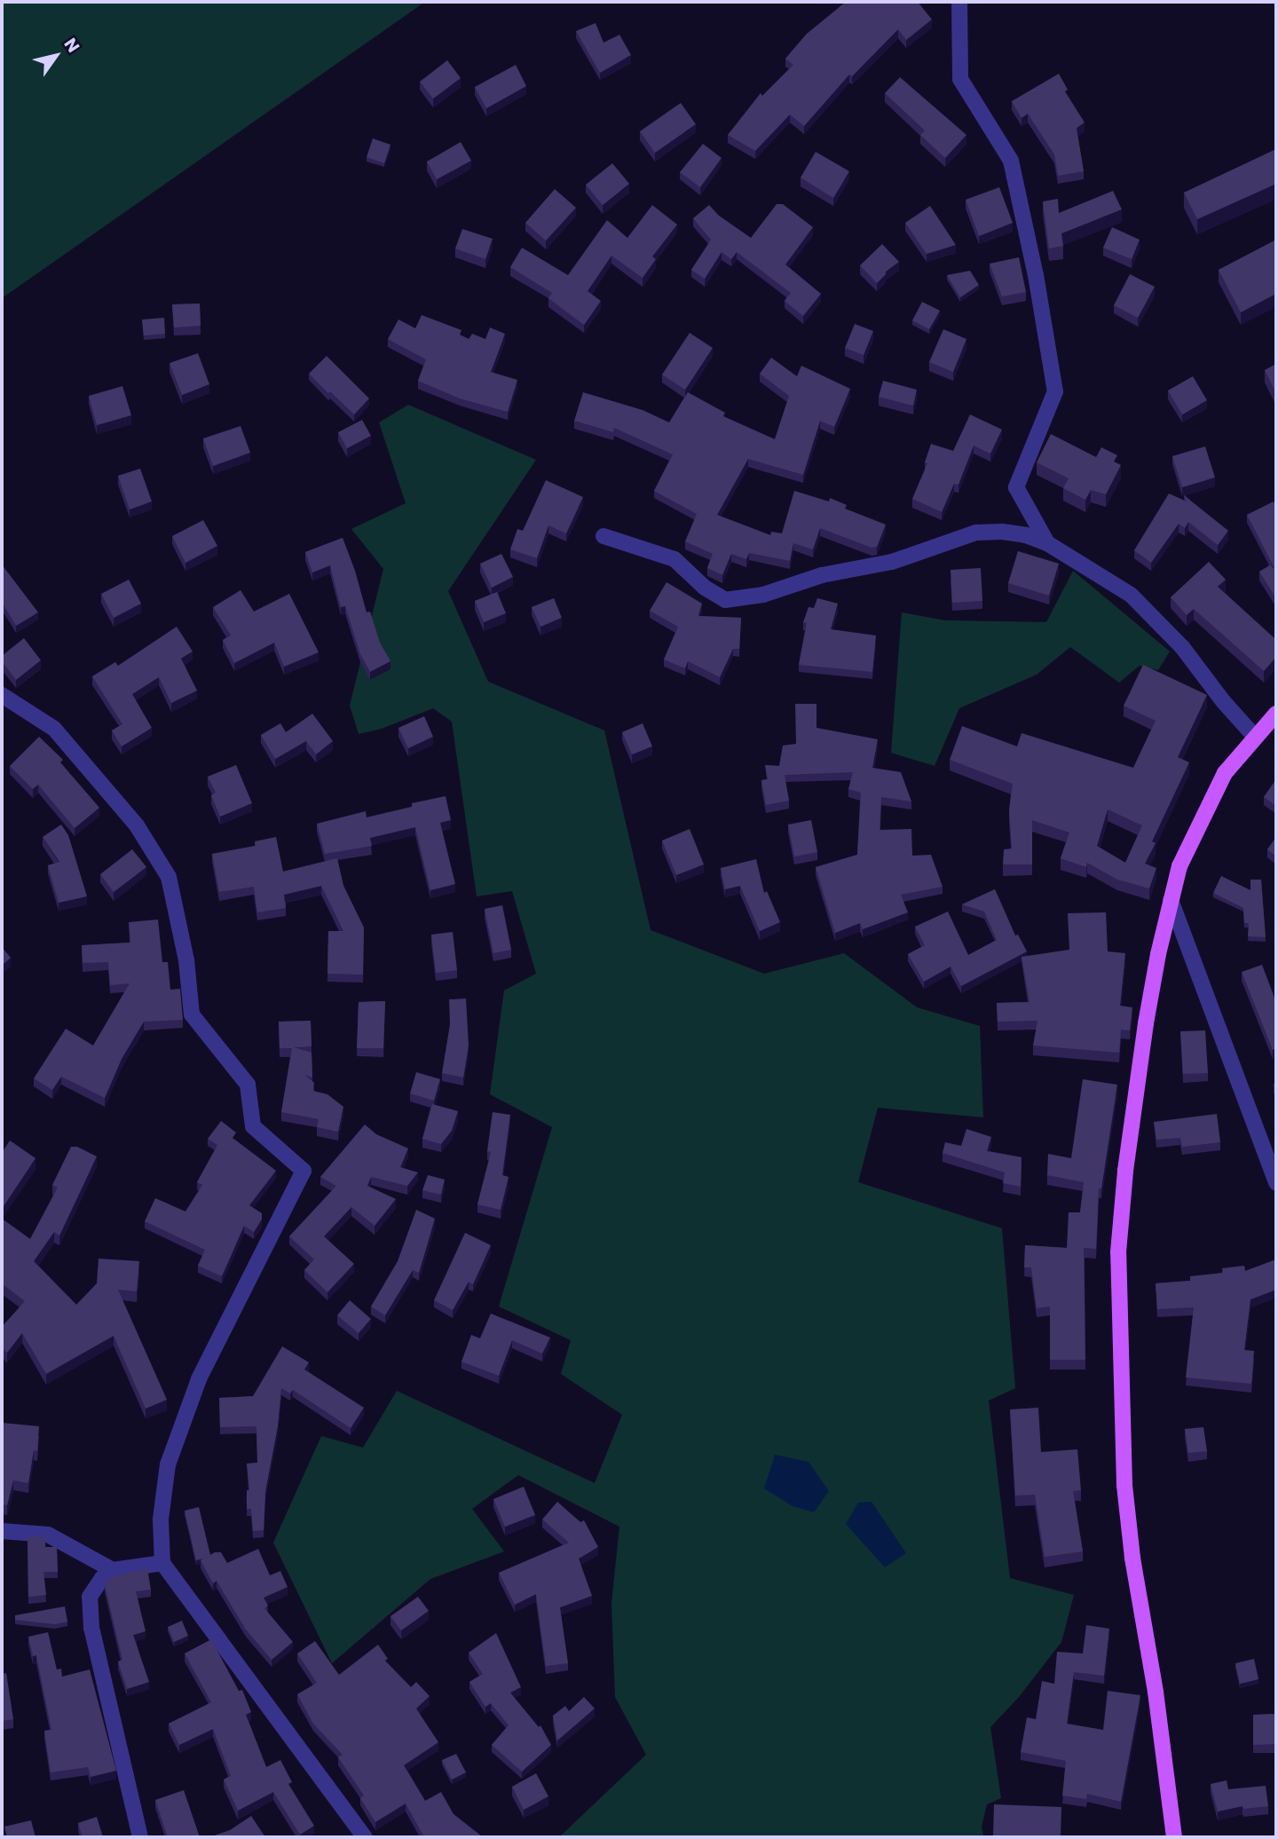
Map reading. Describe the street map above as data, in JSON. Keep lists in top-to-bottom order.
{
  "north": "top right"
}
